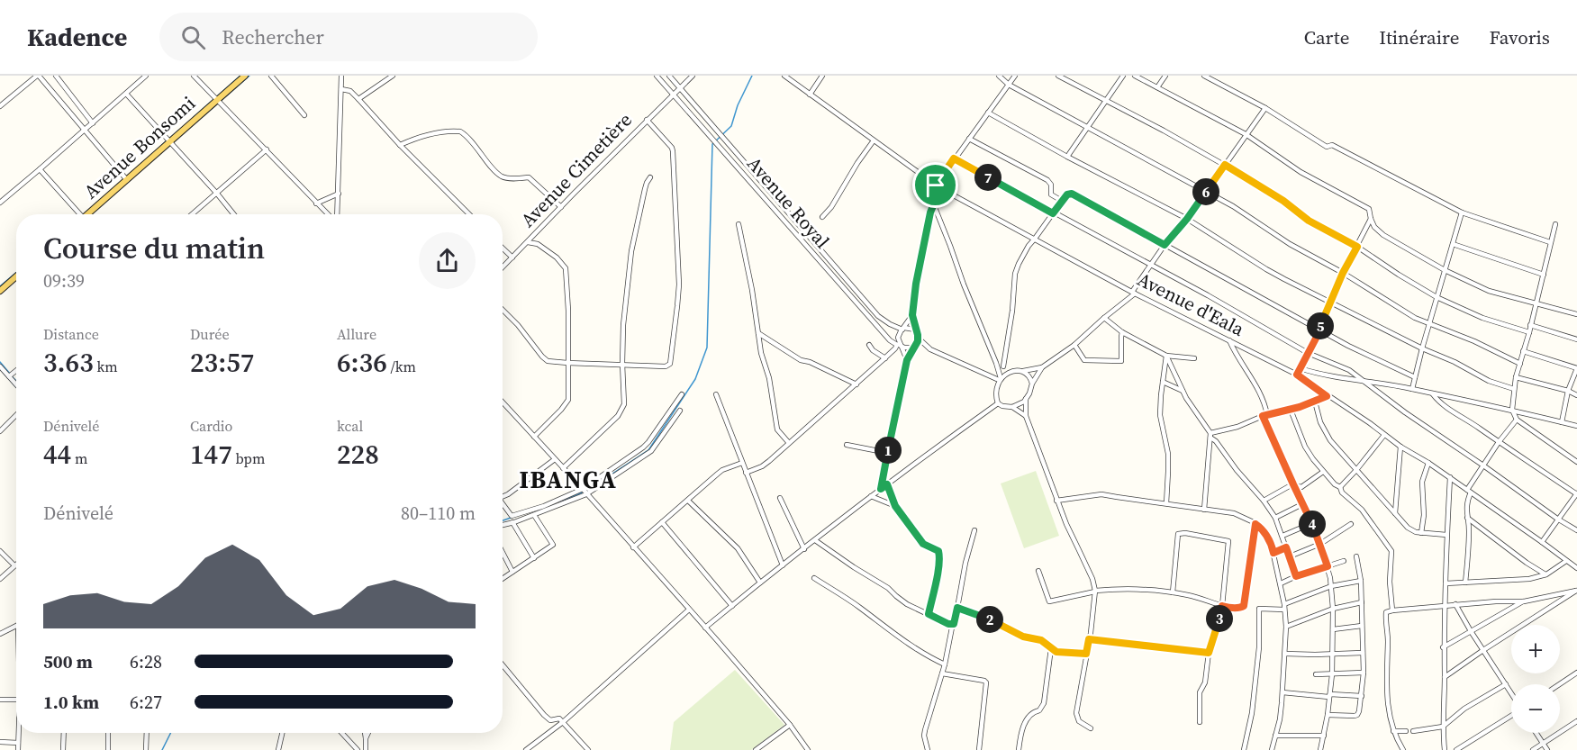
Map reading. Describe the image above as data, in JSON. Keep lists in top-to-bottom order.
{
  "streets": {
    "main road": ["Avenue Bonsomi"],
    "street": ["Avenue Cimetière", "Avenue Royal", "Avenue d'Eala"]
  },
  "crossings": [
    ["Avenue Cimetière", "Avenue Royal"]
  ],
  "districts": ["IBANGA"],
  "page": {
    "header": "Kadence",
    "search": "Rechercher",
    "nav": ["Carte", "Itinéraire", "Favoris"],
    "pins": [
      "7",
      "6",
      "5",
      "1",
      "4",
      "3",
      "2"
    ],
    "heading": ["Course du matin", "09:39"],
    "stats": [
      ["Distance", "3.63 km"],
      ["Durée", "23:57"],
      ["Allure", "6:36 /km"],
      ["Dénivelé", "44 m"],
      ["Cardio", "147 bpm"],
      ["kcal", "228"]
    ],
    "chart": ["Dénivelé", "80–110 m"],
    "map_buttons": ["+", "−"],
    "list": [
      {
        "name": "500 m",
        "note": "6:28"
      },
      {
        "name": "1.0 km",
        "note": "6:27"
      }
    ]
  }
}
